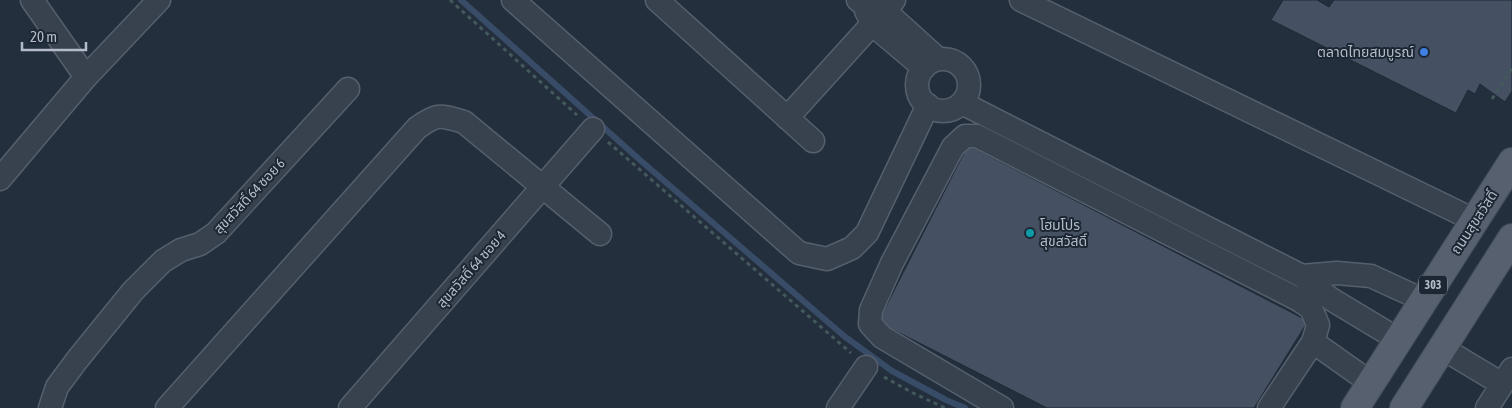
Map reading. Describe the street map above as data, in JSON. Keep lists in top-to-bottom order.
{
  "streets": {
    "main road": ["ถนนสุขสวัสดิ์", "303"],
    "street": ["สุขสวัสดิ์ 64 ซอย 6", "สุขสวัสดิ์ 64 ซอย 4"]
  },
  "places": ["ตลาดไทยสมบูรณ์", "โฮมโปร สุขสวัสดิ์"],
  "scale_bar": "20 m"
}
